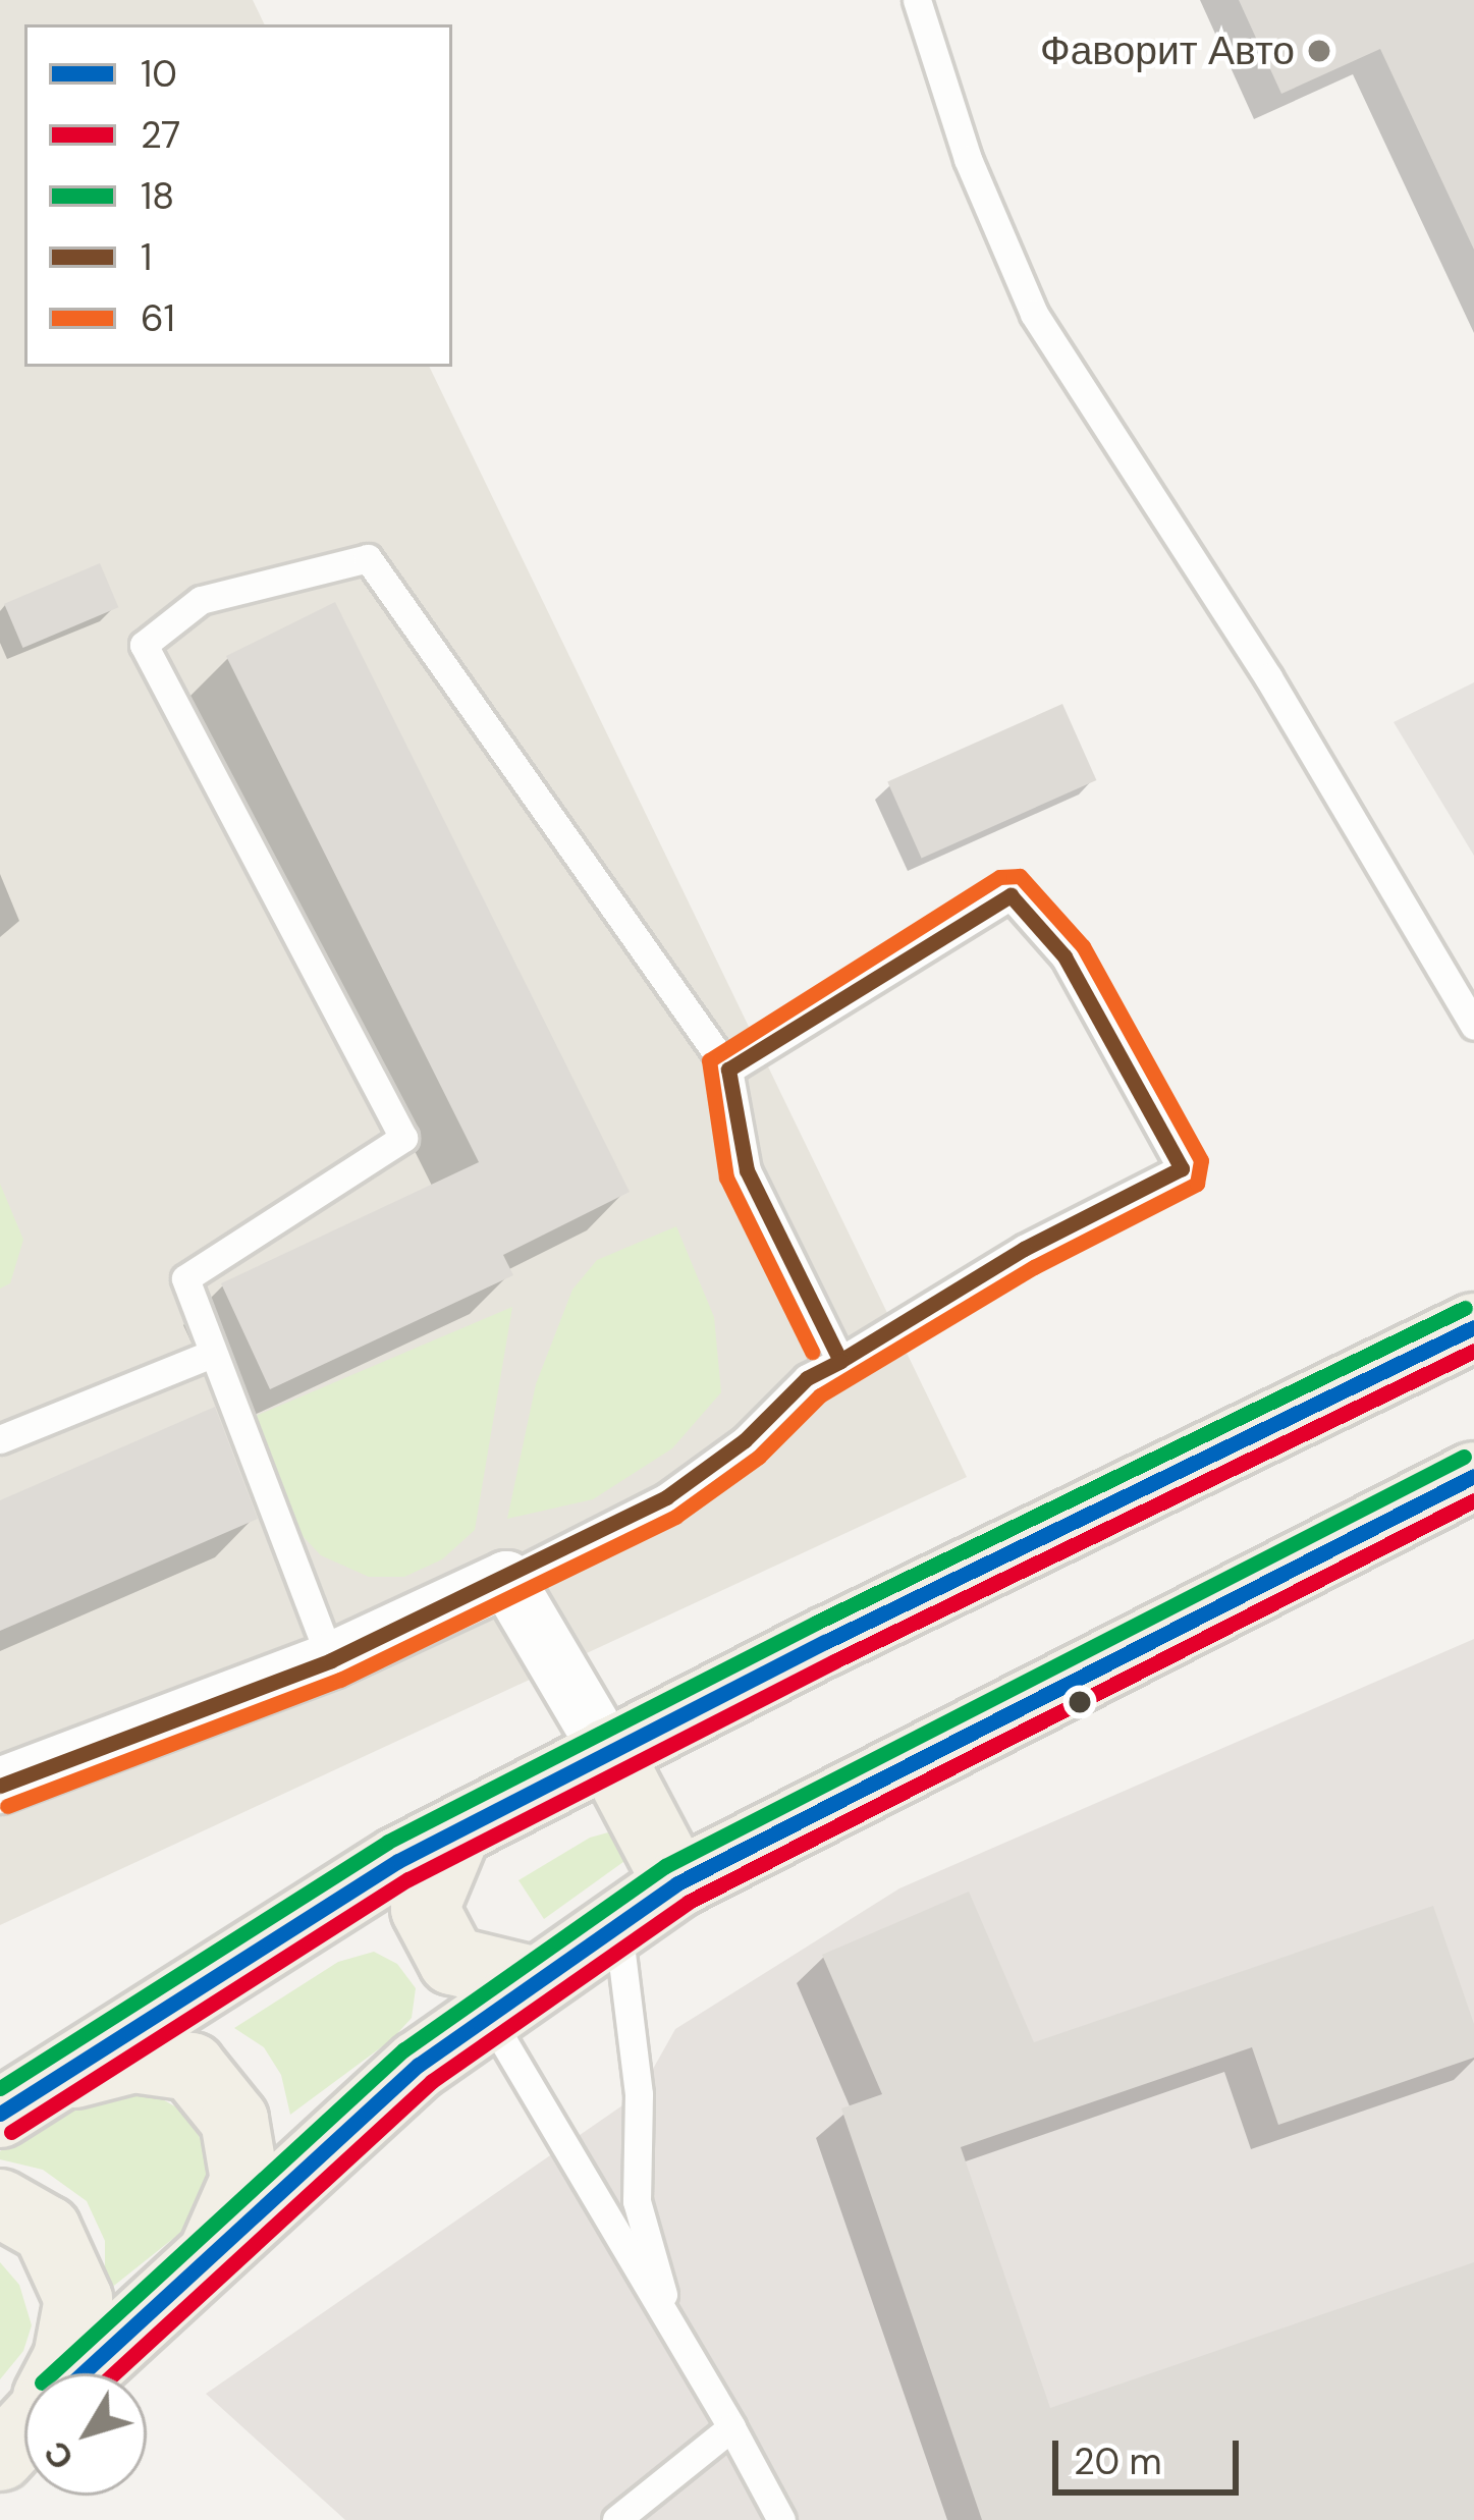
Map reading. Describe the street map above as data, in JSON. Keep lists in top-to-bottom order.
{
  "places": ["Фаворит Авто"],
  "lines": [
    "transit line 61",
    "transit line 1",
    "transit line 18",
    "transit line 10",
    "transit line 27"
  ],
  "legend": [
    "10",
    "27",
    "18",
    "1",
    "61"
  ],
  "scale_bar": "20 m",
  "north": "bottom left"
}
